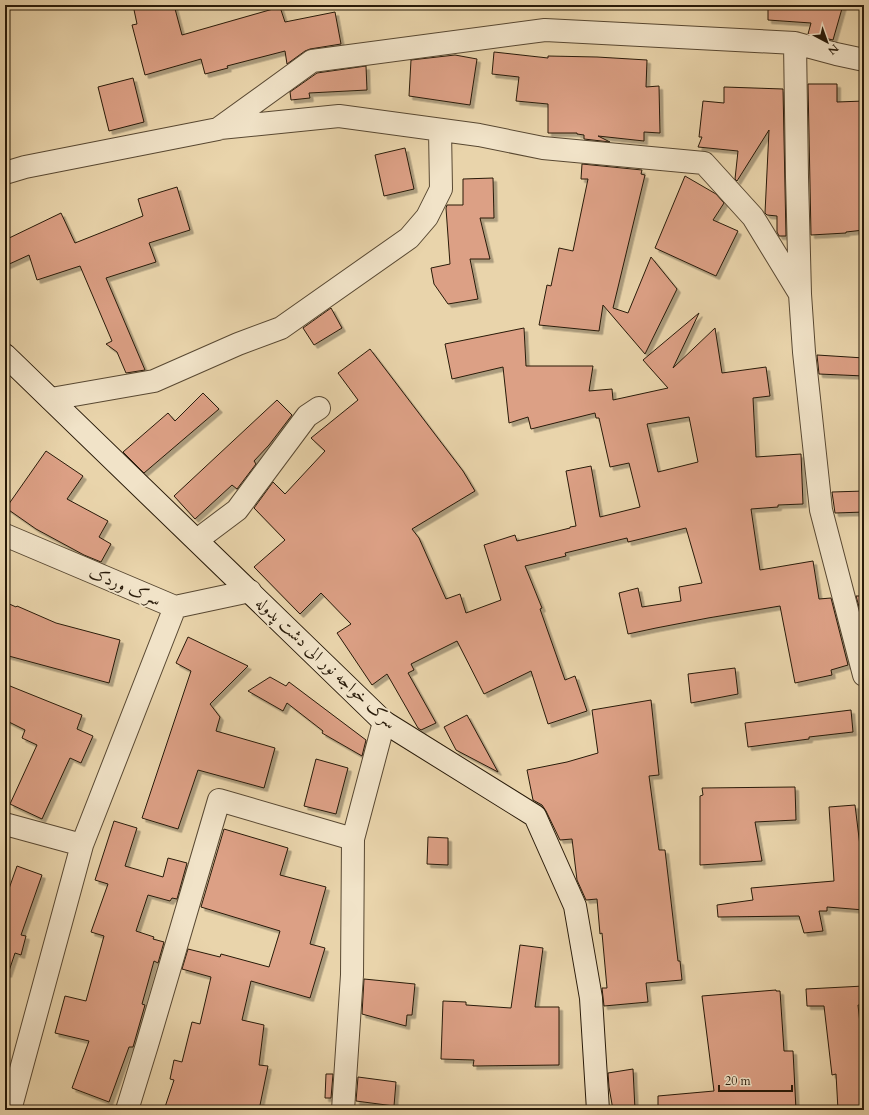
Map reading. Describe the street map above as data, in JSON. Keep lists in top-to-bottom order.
{
  "streets": {
    "street": ["سرک وردک", "سرک خواجه نور الی دشت پدوله"]
  },
  "crossings": [
    ["سرک وردک", "سرک خواجه نور الی دشت پدوله"]
  ],
  "scale_bar": "20 m",
  "north": "bottom right"
}
